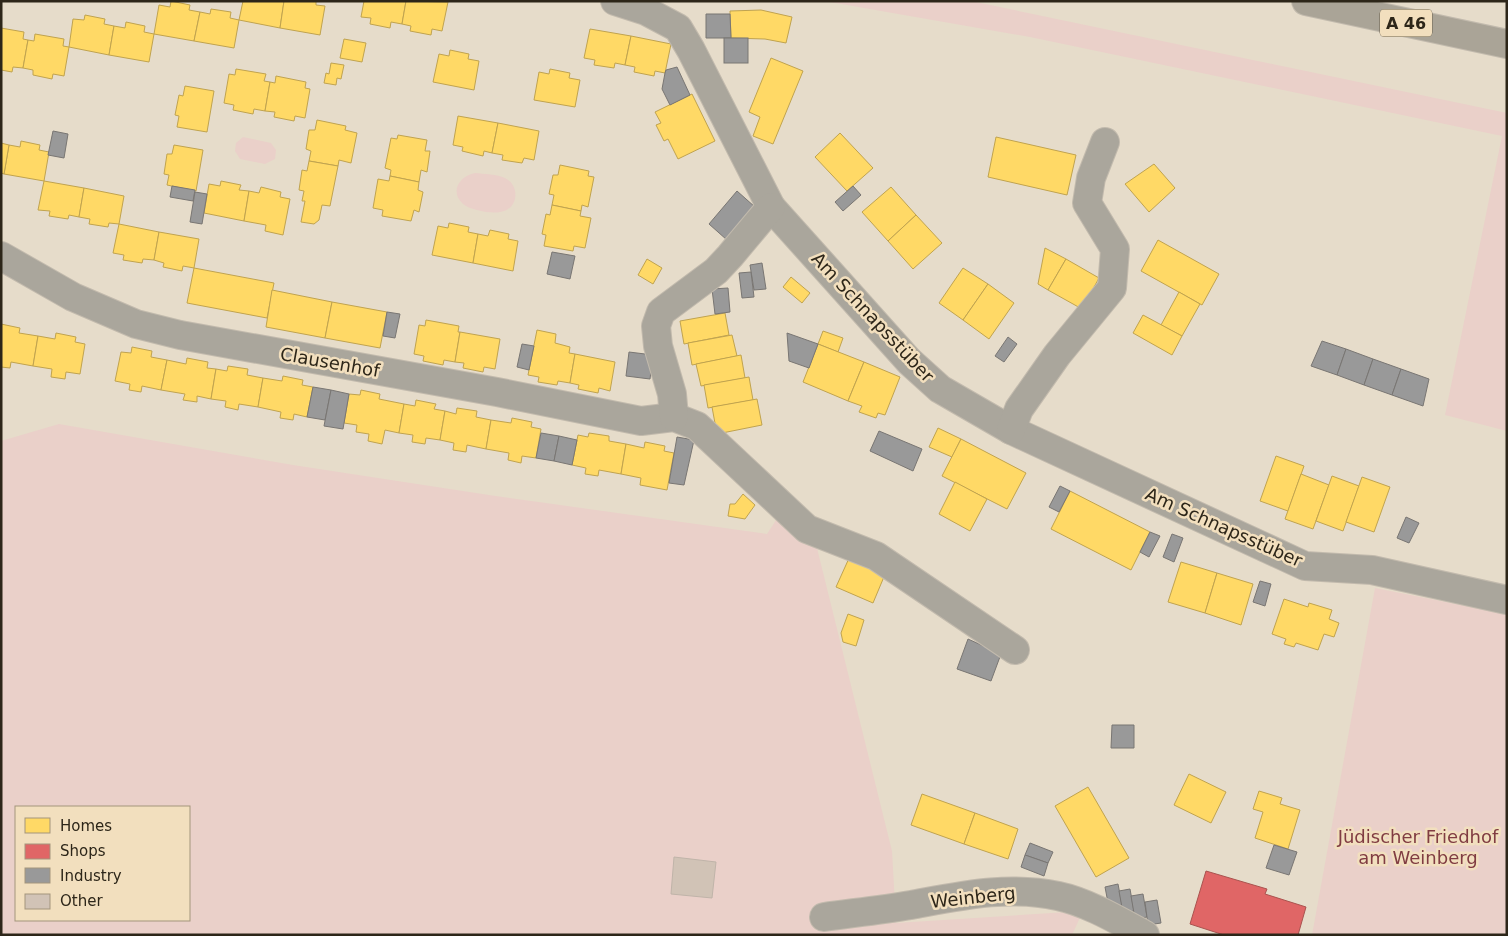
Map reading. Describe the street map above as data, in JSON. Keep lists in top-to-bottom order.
{
  "streets": {
    "highway": ["A 46"],
    "street": ["Am Schnapsstüber", "Clausenhof", "Weinberg"]
  },
  "parks": ["Jüdischer Friedhof am Weinberg"],
  "legend": [
    "Homes",
    "Shops",
    "Industry",
    "Other"
  ]
}
